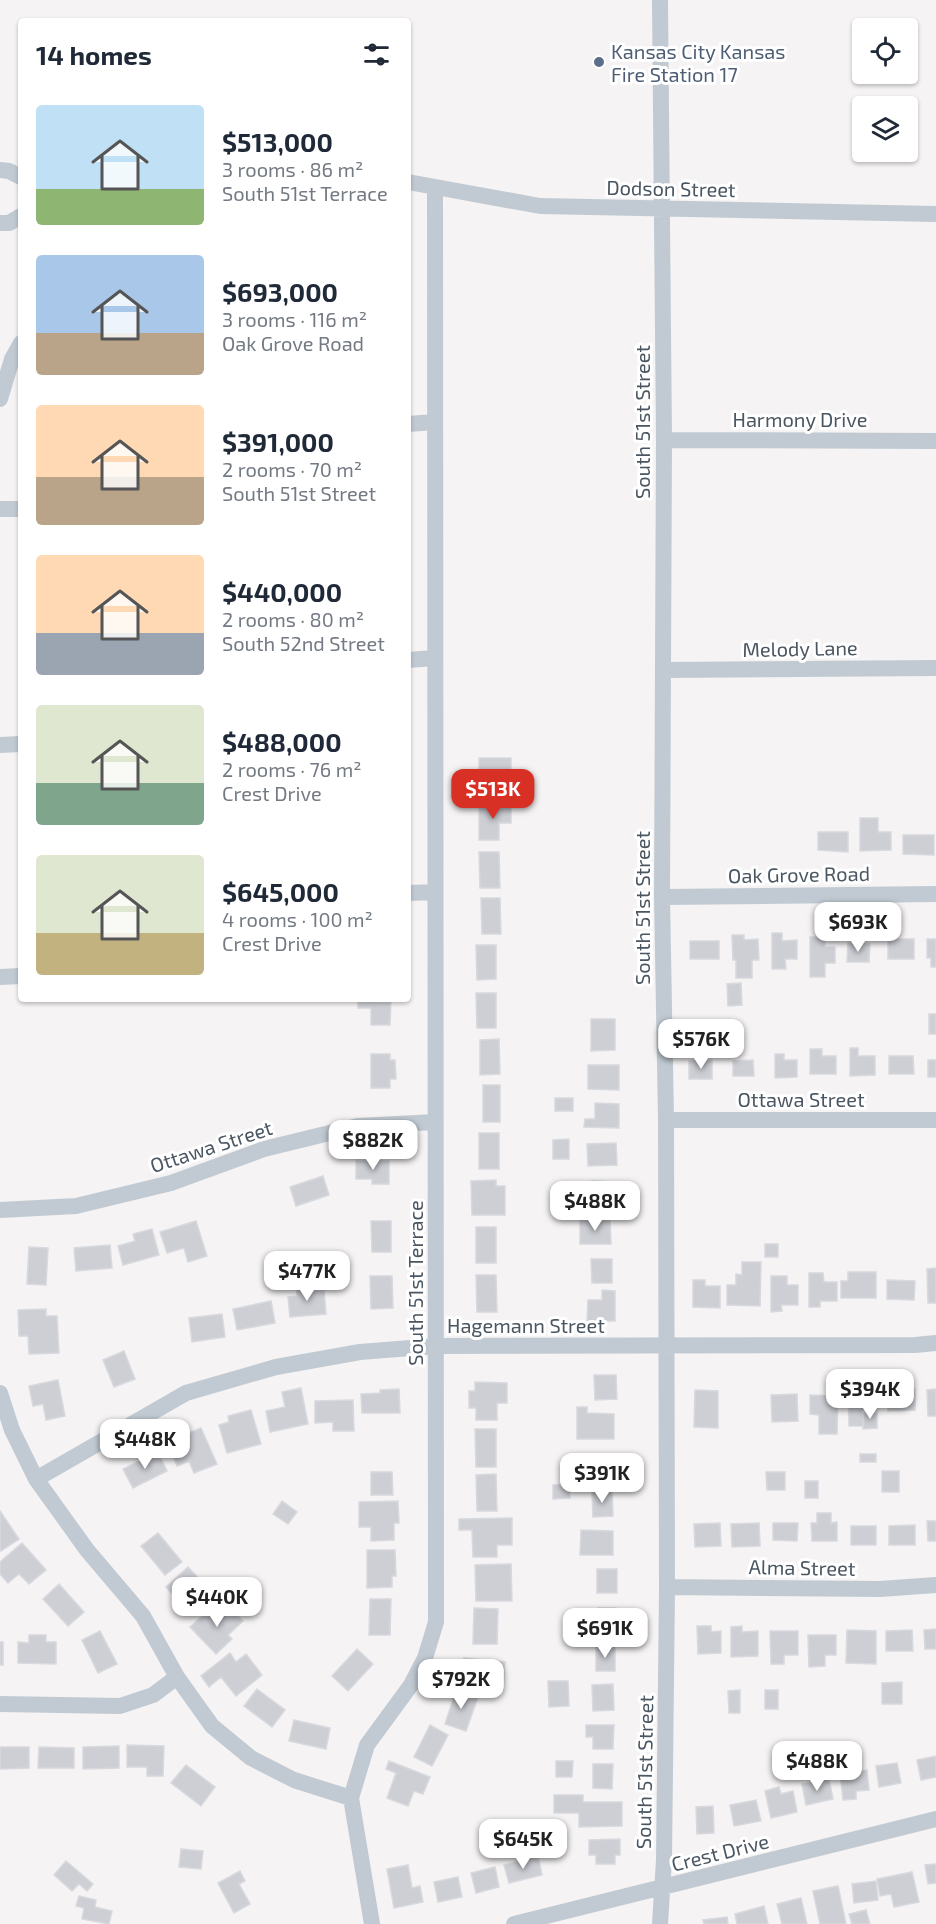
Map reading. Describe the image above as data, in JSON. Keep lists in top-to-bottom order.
{
  "streets": {
    "street": [
      "Dodson Street",
      "Harmony Drive",
      "South 51st Street",
      "Melody Lane",
      "Oak Grove Road",
      "Ottawa Street",
      "South 51st Terrace",
      "Hagemann Street",
      "Alma Street",
      "Crest Drive"
    ]
  },
  "crossings": [
    ["Dodson Street", "South 51st Street"],
    ["Dodson Street", "South 51st Terrace"],
    ["Harmony Drive", "South 51st Street"],
    ["South 51st Street", "Melody Lane"],
    ["South 51st Street", "Oak Grove Road"],
    ["South 51st Street", "Ottawa Street"],
    ["South 51st Street", "Hagemann Street"],
    ["South 51st Street", "Alma Street"],
    ["South 51st Street", "Crest Drive"],
    ["Ottawa Street", "South 51st Terrace"],
    ["South 51st Terrace", "Hagemann Street"]
  ],
  "places": ["Kansas City Kansas Fire Station 17"],
  "page": {
    "heading": "14 homes",
    "list": [
      {
        "name": "$513,000",
        "note": "3 rooms · 86 m² · South 51st Terrace"
      },
      {
        "name": "$693,000",
        "note": "3 rooms · 116 m² · Oak Grove Road"
      },
      {
        "name": "$391,000",
        "note": "2 rooms · 70 m² · South 51st Street"
      },
      {
        "name": "$440,000",
        "note": "2 rooms · 80 m² · South 52nd Street"
      },
      {
        "name": "$488,000",
        "note": "2 rooms · 76 m² · Crest Drive"
      },
      {
        "name": "$645,000",
        "note": "4 rooms · 100 m² · Crest Drive"
      }
    ],
    "price": [
      "$513K",
      "$693K",
      "$576K",
      "$882K",
      "$488K",
      "$477K",
      "$394K",
      "$448K",
      "$391K",
      "$440K",
      "$691K",
      "$792K",
      "$488K",
      "$645K"
    ]
  }
}
